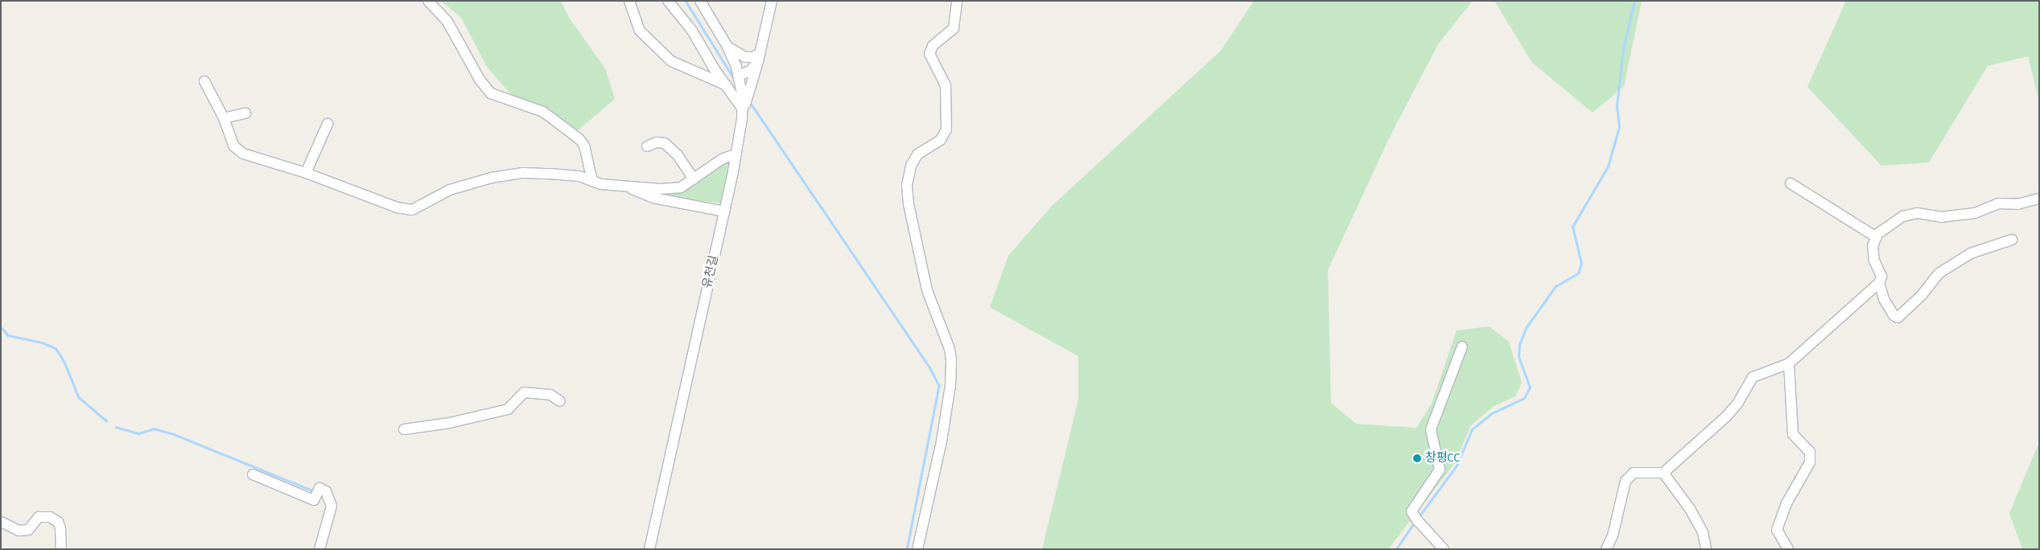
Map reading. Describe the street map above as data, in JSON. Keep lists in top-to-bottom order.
{
  "streets": {
    "street": ["유천길"]
  },
  "places": ["창평CC"]
}
